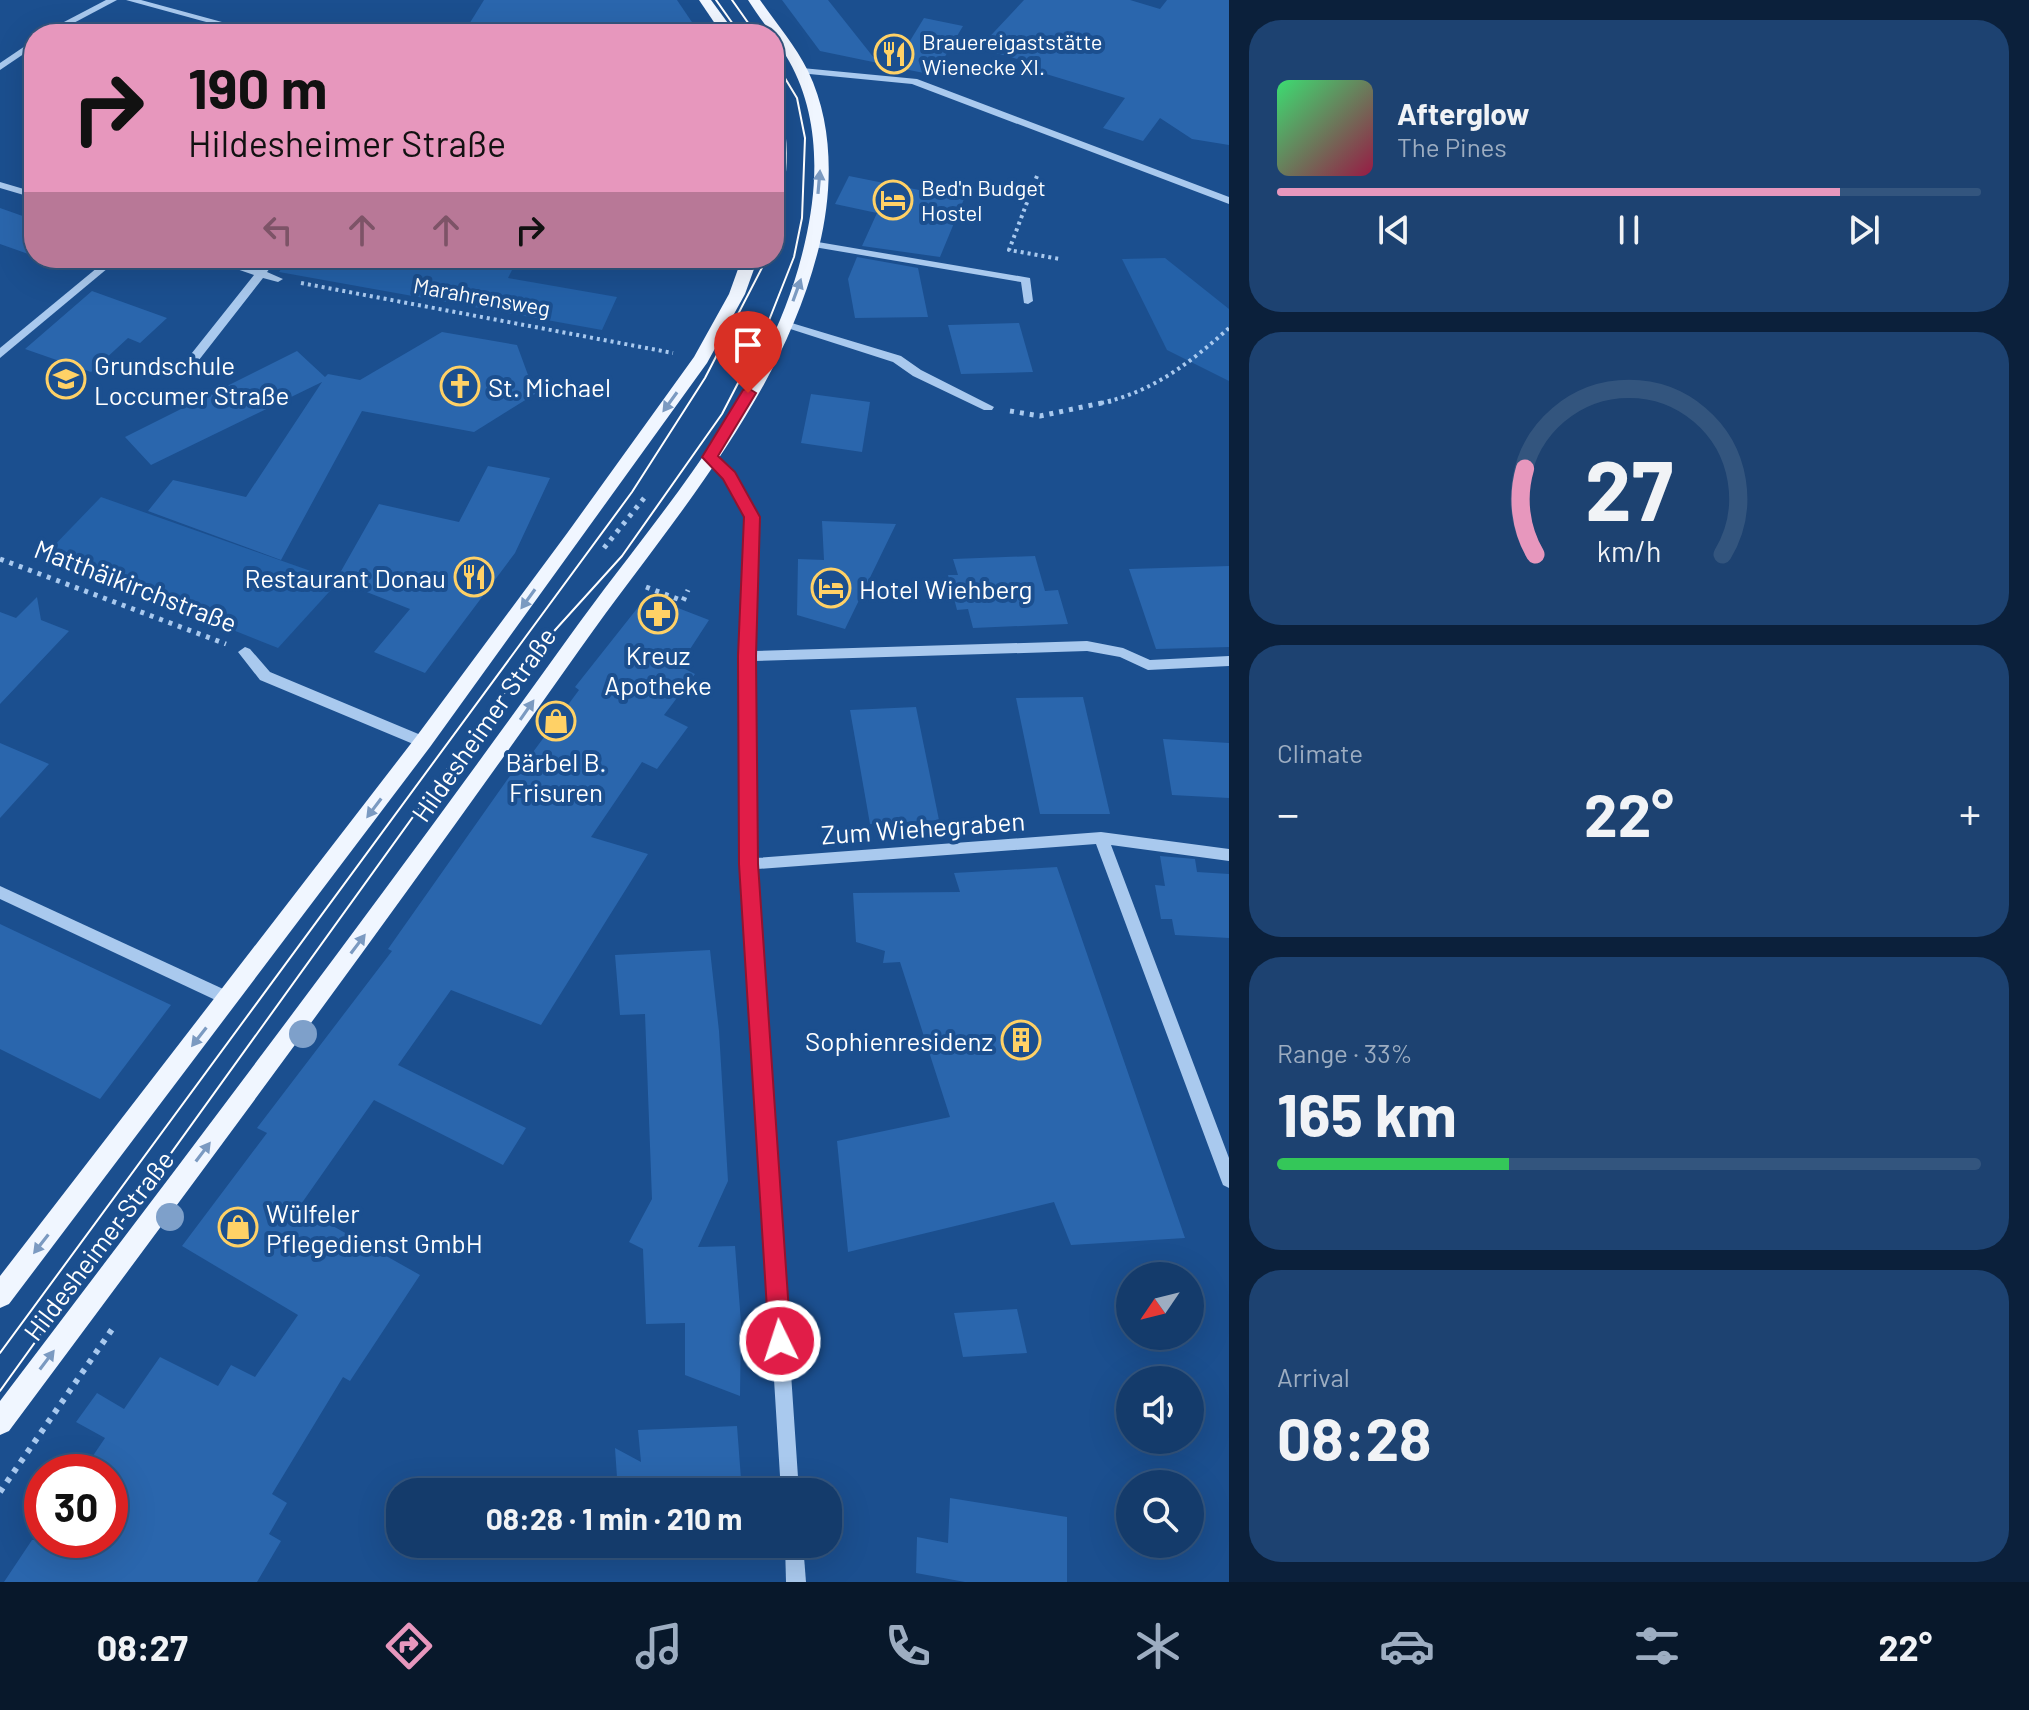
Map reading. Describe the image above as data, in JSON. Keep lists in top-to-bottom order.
{
  "streets": {
    "main road": ["Hildesheimer Straße"],
    "street": ["Matthäikirchstraße", "Zum Wiehegraben"],
    "path": ["Marahrensweg"]
  },
  "crossings": [
    ["Marahrensweg", "Hildesheimer Straße"],
    ["Matthäikirchstraße", "Hildesheimer Straße"]
  ],
  "places": {
    "restaurant": ["Brauereigaststätte Wienecke XI.", "Restaurant Donau"],
    "hotel": ["Bed'n Budget Hostel", "Hotel Wiehberg"],
    "school or university": ["Grundschule Loccumer Straße"],
    "church": ["St. Michael"],
    "pharmacy": ["Kreuz Apotheke"],
    "shop": ["Bärbel B. Frisuren", "Wülfeler Pflegedienst GmbH"],
    "building": ["Sophienresidenz"]
  },
  "north": "bottom left",
  "page": {
    "turn": ["190 m", "Hildesheimer Straße"],
    "song": ["Afterglow", "The Pines"],
    "tile": [
      "Climate",
      ["Range · 33%", "165 km"],
      ["Arrival", "08:28"]
    ],
    "heat": ["−", "22°", "+"],
    "limit": "30",
    "trip": "08:28 · 1 min · 210 m",
    "tabs": ["08:27", "22°"],
    "gauge": ["27", "km/h"]
  }
}
